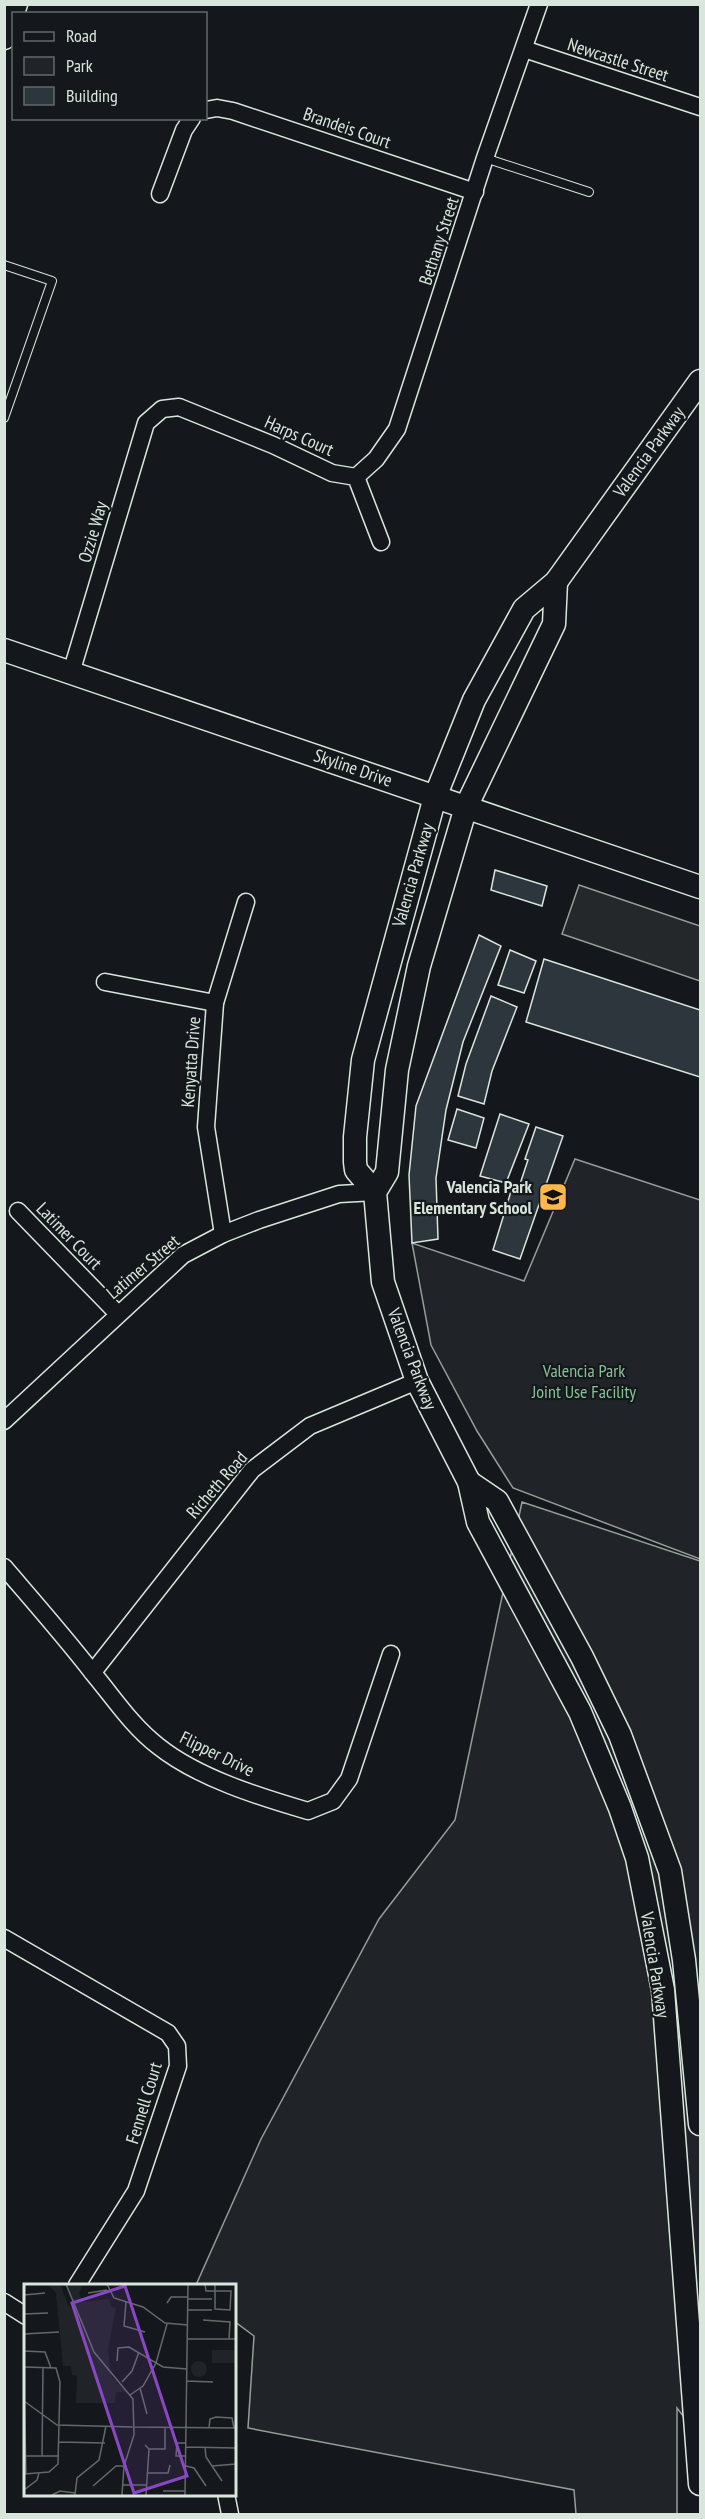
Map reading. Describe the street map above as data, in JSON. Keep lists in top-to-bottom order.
{
  "streets": {
    "main road": ["Valencia Parkway", "Skyline Drive"],
    "street": [
      "Newcastle Street",
      "Brandeis Court",
      "Bethany Street",
      "Harps Court",
      "Ozzie Way",
      "Kenyatta Drive",
      "Latimer Court",
      "Latimer Street",
      "Richeth Road",
      "Flipper Drive",
      "Fennell Court"
    ]
  },
  "crossings": [
    ["Newcastle Street", "Bethany Street"],
    ["Brandeis Court", "Bethany Street"],
    ["Bethany Street", "Harps Court"],
    ["Harps Court", "Ozzie Way"],
    ["Valencia Parkway", "Skyline Drive"],
    ["Valencia Parkway", "Latimer Street"],
    ["Valencia Parkway", "Richeth Road"],
    ["Ozzie Way", "Skyline Drive"],
    ["Kenyatta Drive", "Latimer Street"],
    ["Latimer Court", "Latimer Street"],
    ["Richeth Road", "Flipper Drive"]
  ],
  "parks": ["Valencia Park Joint Use Facility"],
  "places": {
    "school or university": ["Valencia Park Elementary School"]
  },
  "legend": ["Road", "Park", "Building"]
}
